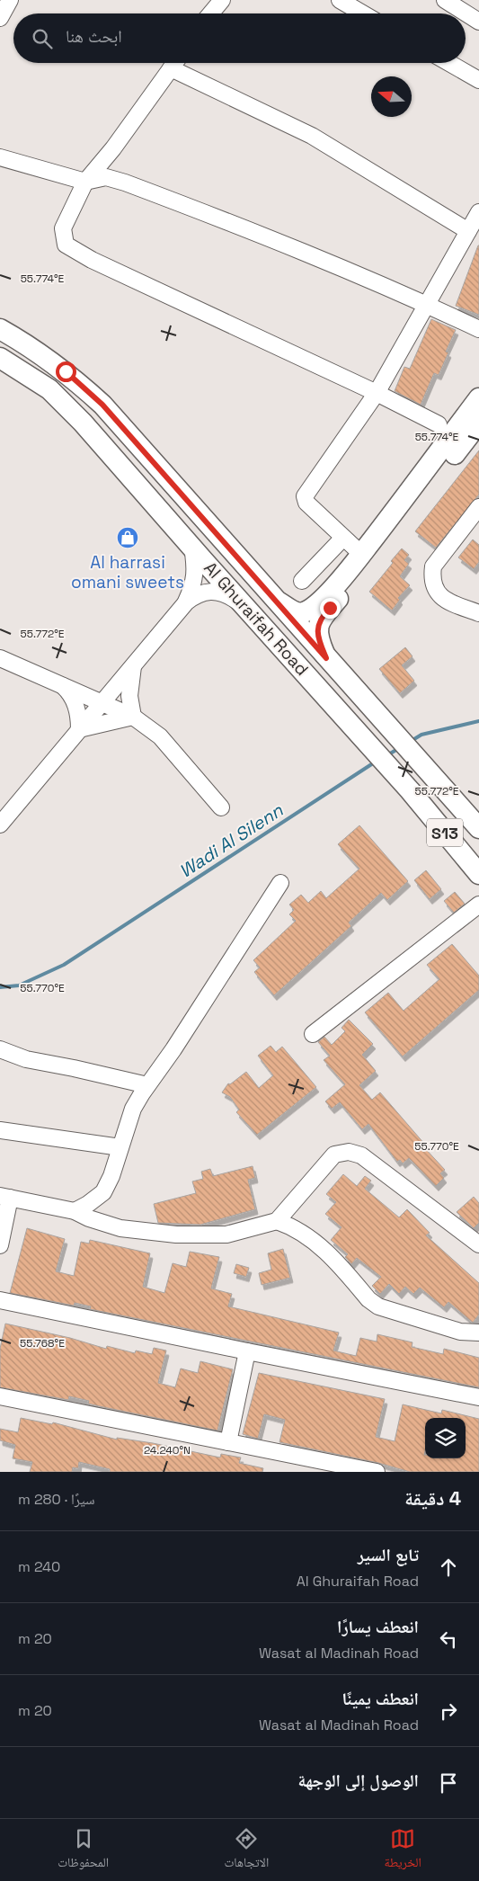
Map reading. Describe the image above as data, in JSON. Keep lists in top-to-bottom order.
{
  "streets": {
    "main road": ["Al Ghuraifah Road", "S13"]
  },
  "water": ["Wadi Al Silenn"],
  "places": {
    "shop": ["Al harrasi omani sweets"]
  },
  "north": "left",
  "page": {
    "search": "ابحث هنا",
    "heading": ["4 دقيقة", "سيرًا · 280 m"],
    "list": [
      ["تابع السير", "Al Ghuraifah Road", "240 m"],
      ["انعطف يسارًا", "Wasat al Madinah Road", "20 m"],
      ["انعطف يمينًا", "Wasat al Madinah Road", "20 m"],
      "الوصول إلى الوجهة"
    ],
    "nav": ["الخريطة", "الاتجاهات", "المحفوظات"]
  },
  "coordinates": [
    "55.774°E",
    "55.772°E",
    "55.770°E",
    "55.768°E",
    "24.240°N"
  ]
}
